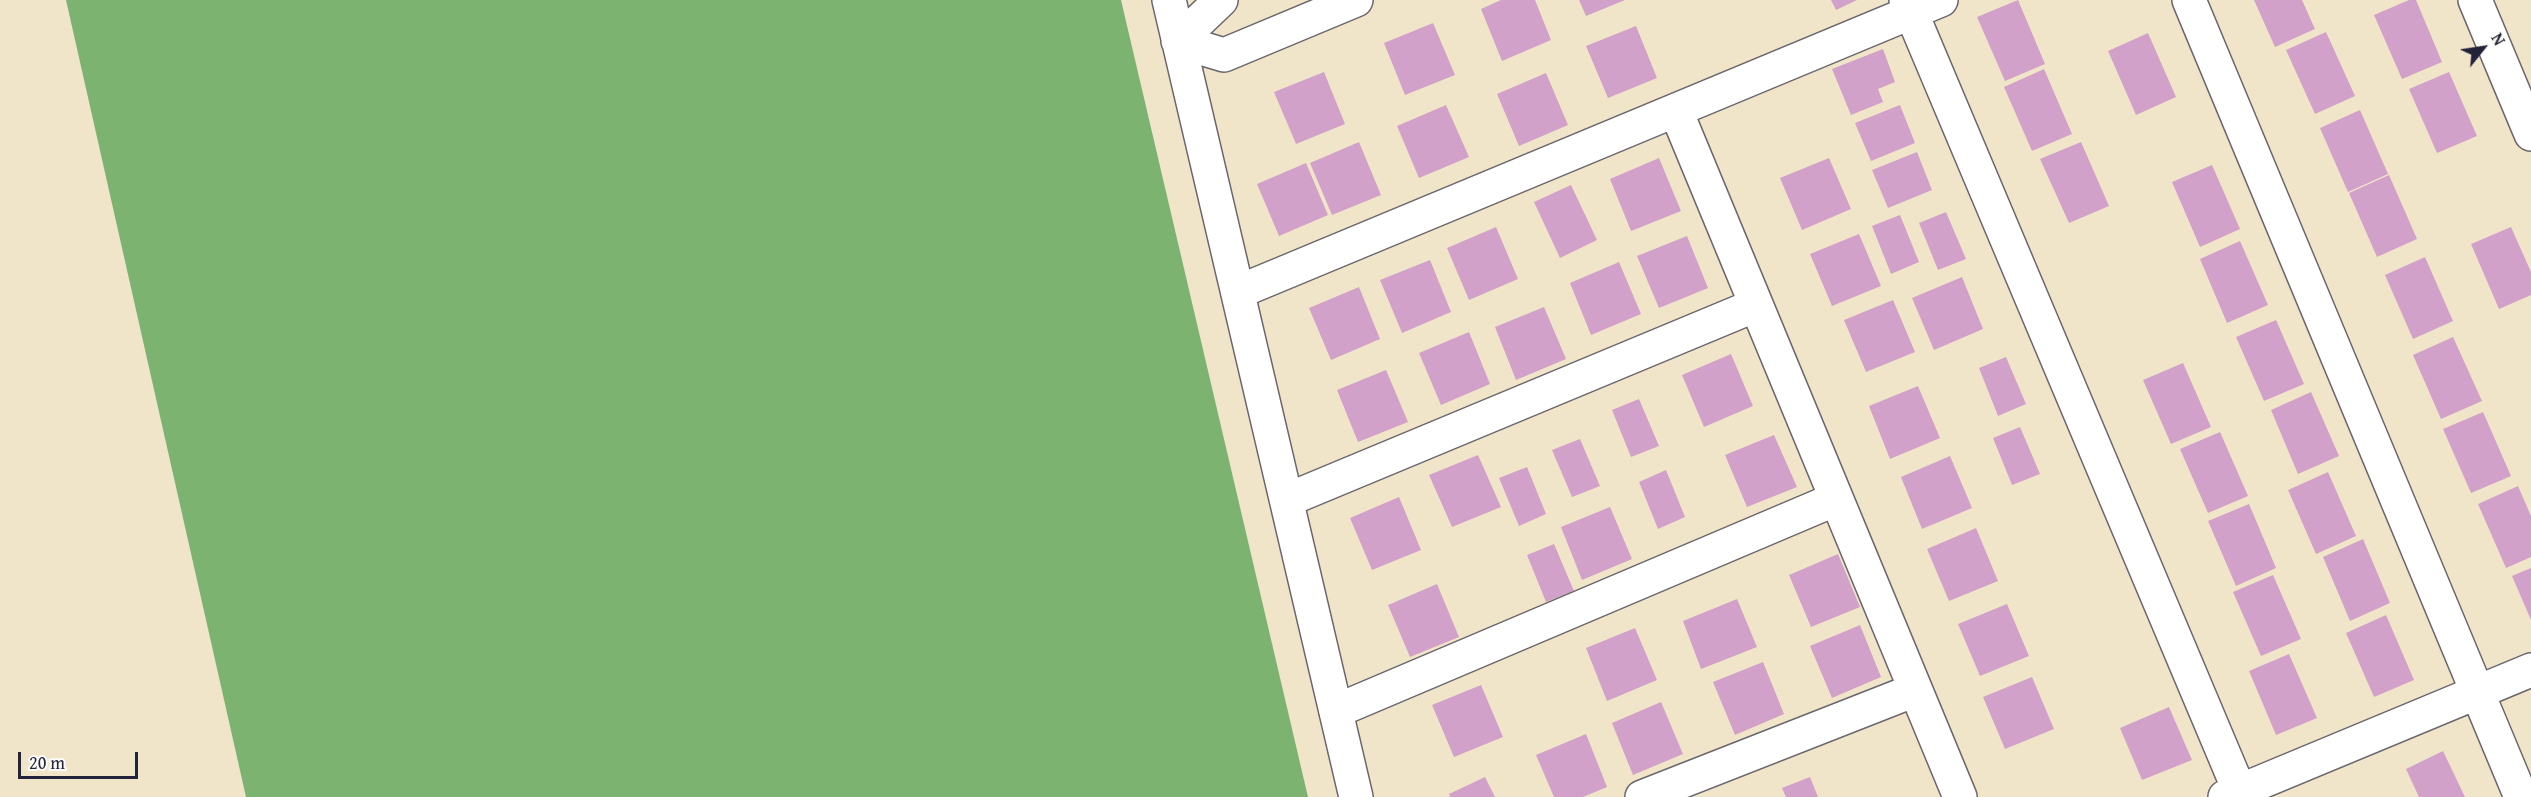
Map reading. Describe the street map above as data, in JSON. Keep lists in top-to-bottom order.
{
  "scale_bar": "20 m",
  "north": "top right"
}
